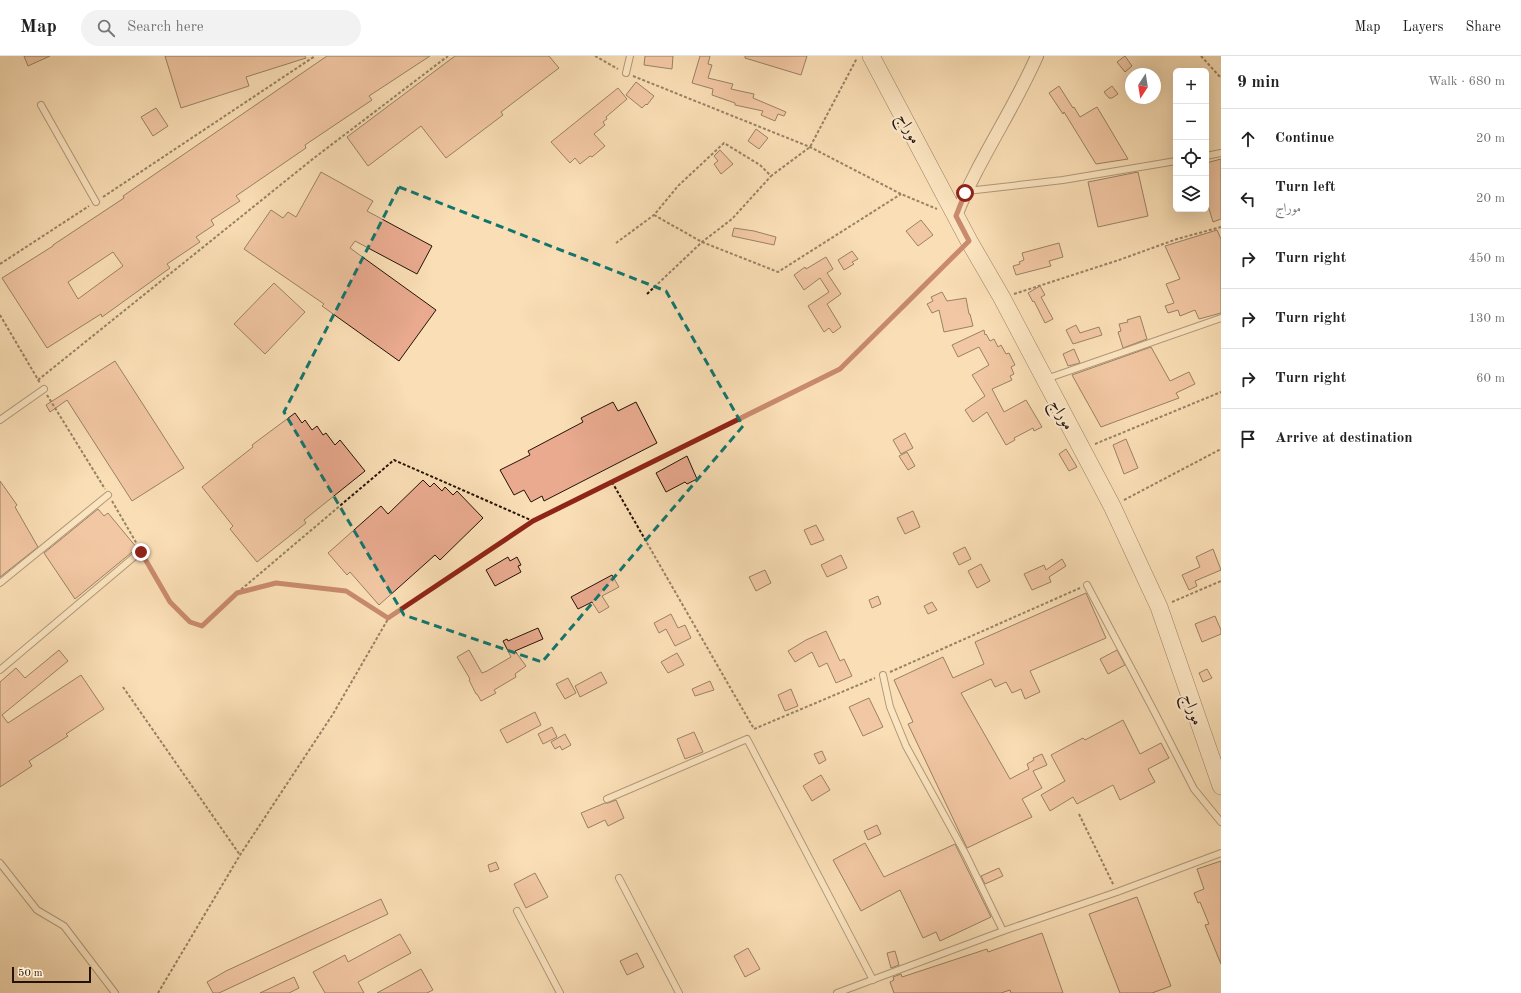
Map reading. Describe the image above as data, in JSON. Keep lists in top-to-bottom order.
{
  "streets": {
    "main road": ["موراج"]
  },
  "scale_bar": "50 m",
  "north": "bottom",
  "page": {
    "header": "Map",
    "search": "Search here",
    "nav": ["Map", "Layers", "Share"],
    "heading": ["9 min", "Walk · 680 m"],
    "map_buttons": ["+", "−"],
    "list": [
      ["Continue", "20 m"],
      ["Turn left", "موراج", "20 m"],
      ["Turn right", "450 m"],
      ["Turn right", "130 m"],
      ["Turn right", "60 m"],
      "Arrive at destination"
    ],
    "scale": "50 m"
  }
}
